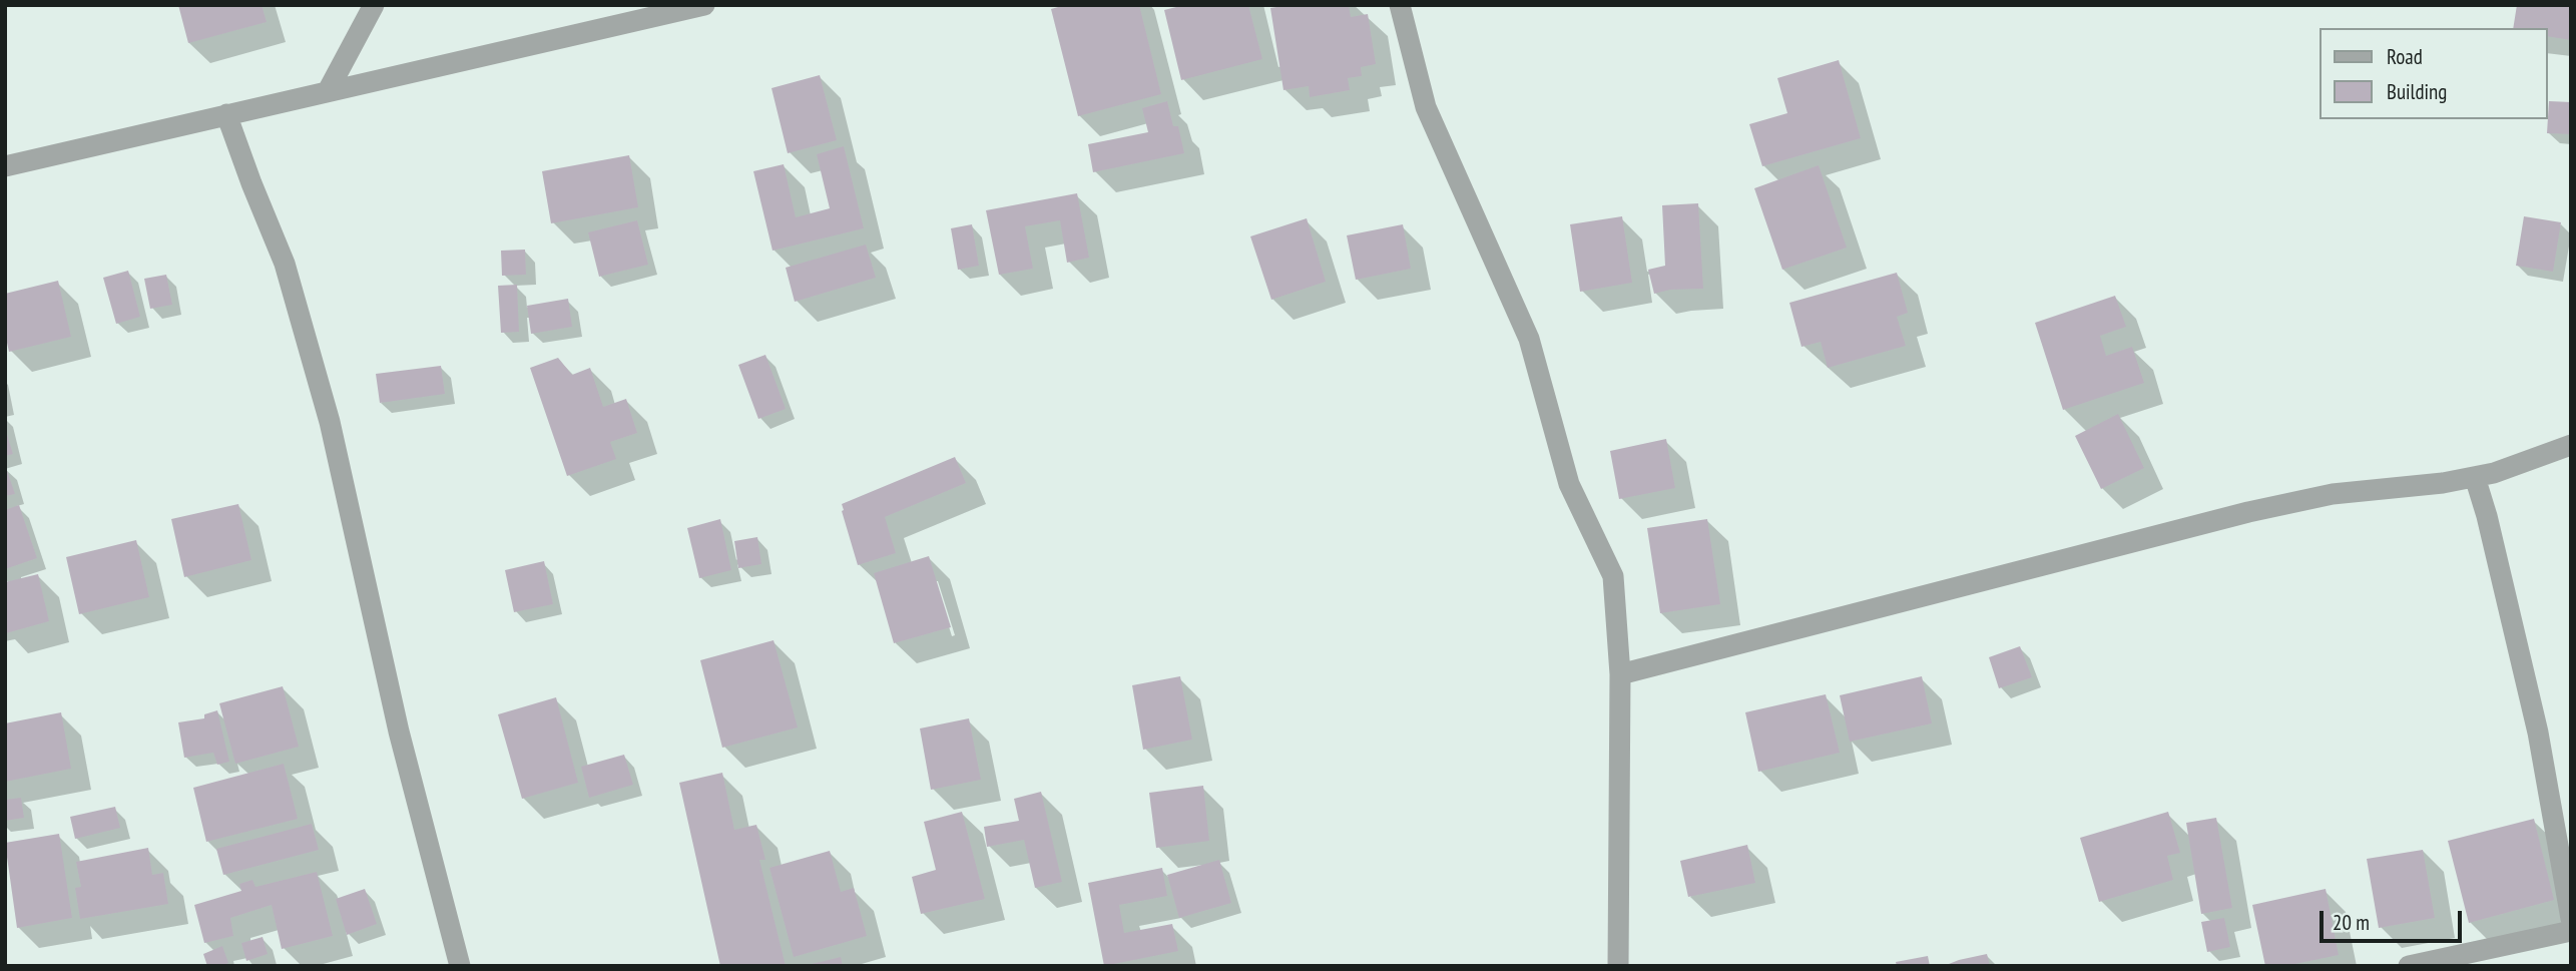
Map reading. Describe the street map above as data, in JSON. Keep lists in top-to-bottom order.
{
  "legend": ["Road", "Building"],
  "scale_bar": "20 m"
}
